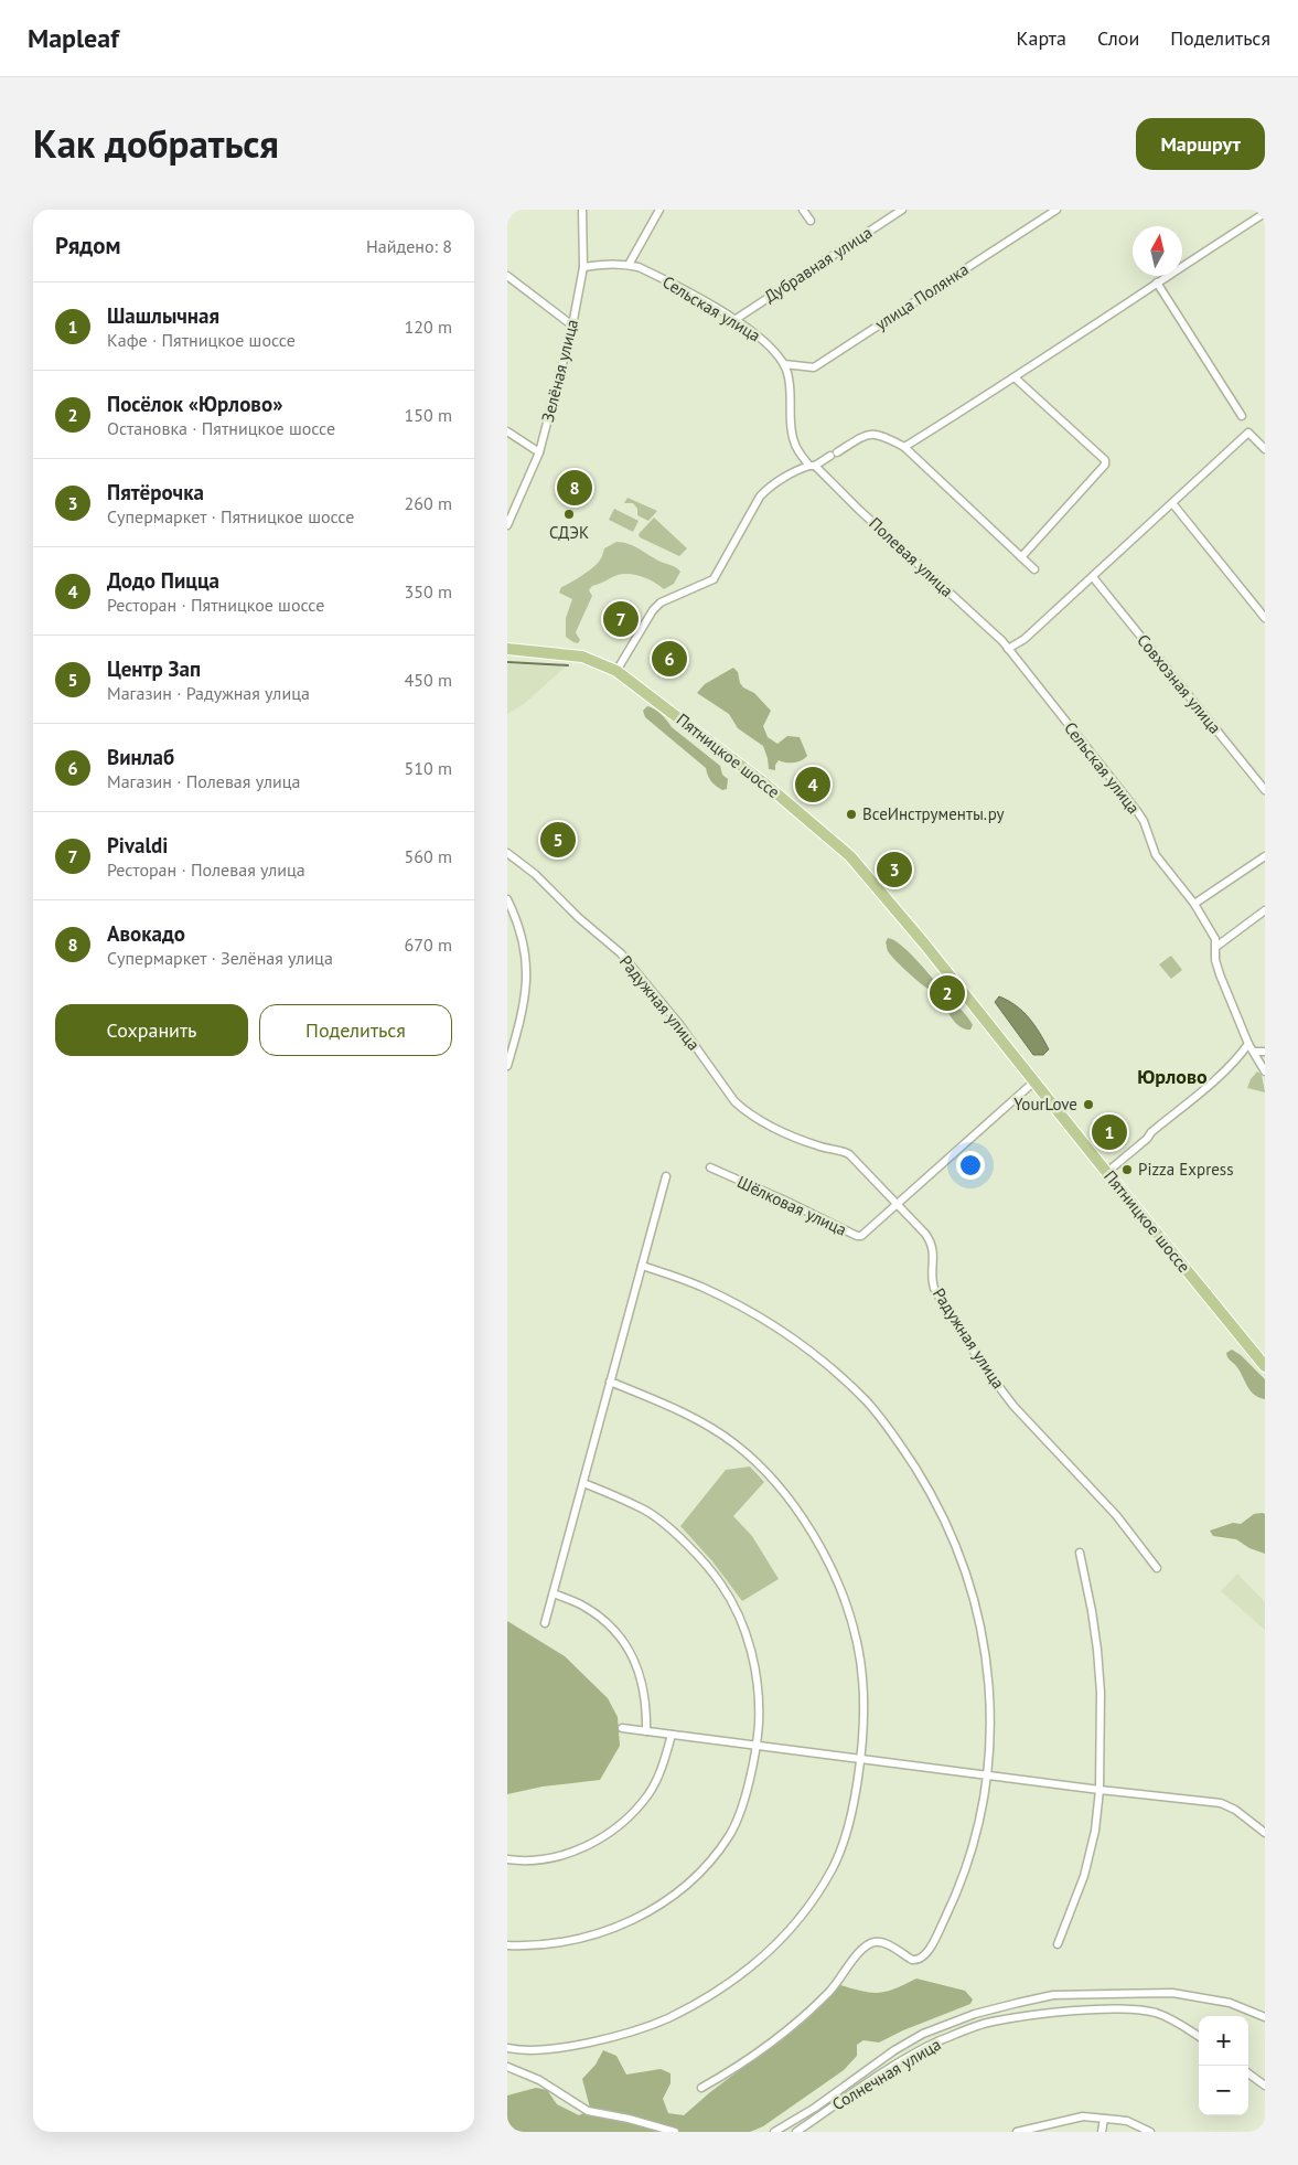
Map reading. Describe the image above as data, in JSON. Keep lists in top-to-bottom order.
{
  "streets": {
    "main road": ["Пятницкое шоссе"],
    "street": [
      "Дубравная улица",
      "улица Полянка",
      "Сельская улица",
      "Зелёная улица",
      "Полевая улица",
      "Совхозная улица",
      "Радужная улица",
      "Шёлковая улица",
      "Солнечная улица"
    ]
  },
  "crossings": [
    ["Дубравная улица", "Сельская улица"],
    ["улица Полянка", "Сельская улица"],
    ["Сельская улица", "Зелёная улица"],
    ["Сельская улица", "Полевая улица"],
    ["Радужная улица", "Шёлковая улица"]
  ],
  "districts": ["Юрлово"],
  "places": [
    "СДЭК",
    "ВсеИнструменты.ру",
    "YourLove",
    "Pizza Express"
  ],
  "north": "top",
  "page": {
    "header": "Mapleaf",
    "nav": ["Карта", "Слои", "Поделиться"],
    "title": "Как добраться",
    "buttons": [
      "Маршрут",
      ["Сохранить", "Поделиться"]
    ],
    "heading": ["Рядом", "Найдено: 8"],
    "list": [
      {
        "mark": "1",
        "name": "Шашлычная",
        "note": "Кафе · Пятницкое шоссе",
        "value": "120 m"
      },
      {
        "mark": "2",
        "name": "Посёлок «Юрлово»",
        "note": "Остановка · Пятницкое шоссе",
        "value": "150 m"
      },
      {
        "mark": "3",
        "name": "Пятёрочка",
        "note": "Супермаркет · Пятницкое шоссе",
        "value": "260 m"
      },
      {
        "mark": "4",
        "name": "Додо Пицца",
        "note": "Ресторан · Пятницкое шоссе",
        "value": "350 m"
      },
      {
        "mark": "5",
        "name": "Центр Зап",
        "note": "Магазин · Радужная улица",
        "value": "450 m"
      },
      {
        "mark": "6",
        "name": "Винлаб",
        "note": "Магазин · Полевая улица",
        "value": "510 m"
      },
      {
        "mark": "7",
        "name": "Pivaldi",
        "note": "Ресторан · Полевая улица",
        "value": "560 m"
      },
      {
        "mark": "8",
        "name": "Авокадо",
        "note": "Супермаркет · Зелёная улица",
        "value": "670 m"
      }
    ],
    "pins": [
      "8",
      "7",
      "6",
      "4",
      "5",
      "3",
      "2",
      "1"
    ],
    "map_buttons": ["+", "−"]
  }
}
